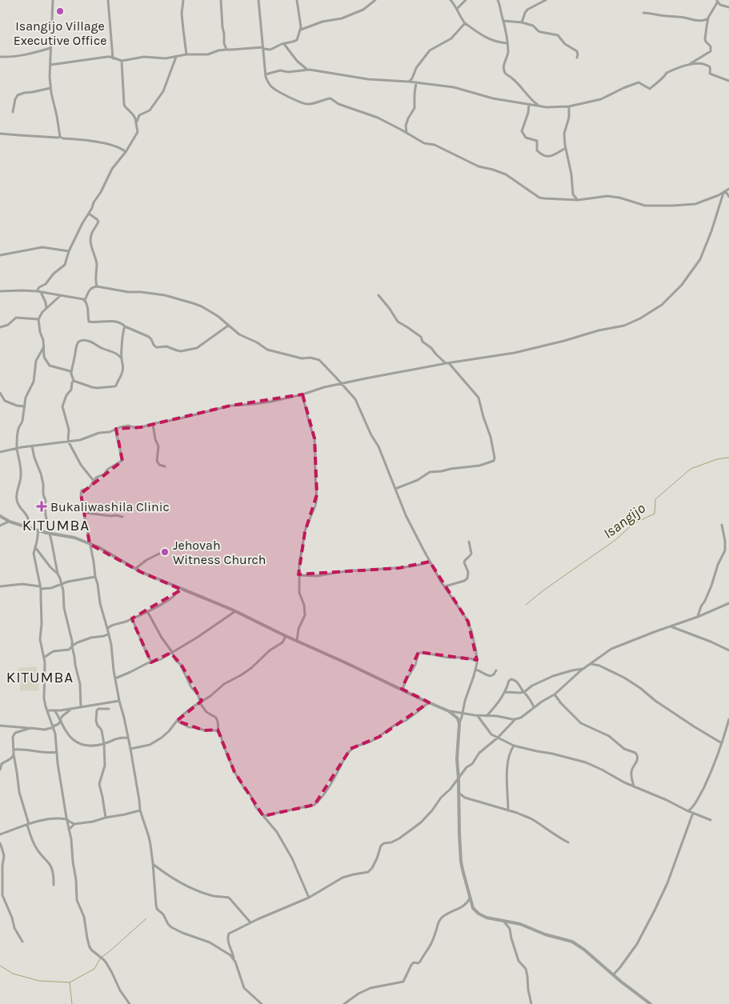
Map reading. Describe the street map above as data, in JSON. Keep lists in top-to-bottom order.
{
  "districts": ["KITUMBA", "KITUMBA"],
  "water": ["Isangijo"],
  "places": {
    "other": ["Isangijo Village Executive Office", "Jehovah Witness Church"],
    "health": ["Bukaliwashila Clinic"]
  }
}
